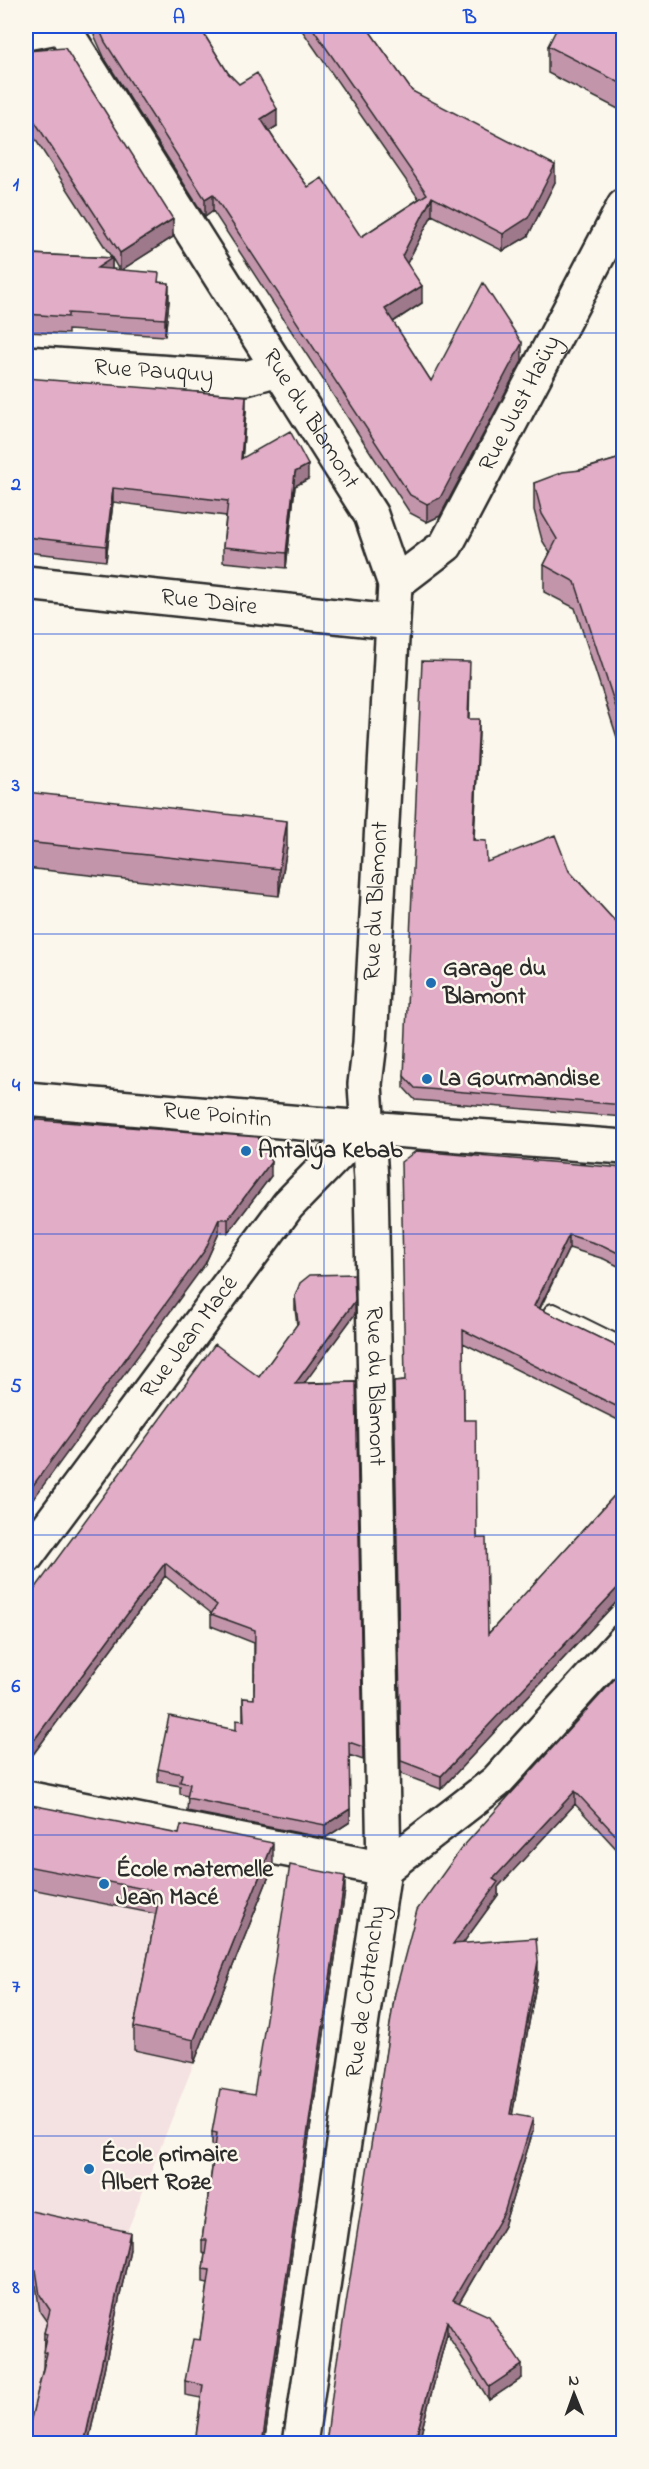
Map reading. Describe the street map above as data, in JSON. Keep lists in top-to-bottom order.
{
  "streets": {
    "street": [
      "Rue Pauquy",
      "Rue Just Haüy",
      "Rue du Blamont",
      "Rue Daire",
      "Rue Pointin",
      "Rue Jean Macé",
      "Rue de Cottenchy"
    ]
  },
  "crossings": [
    ["Rue Pauquy", "Rue du Blamont"],
    ["Rue Just Haüy", "Rue du Blamont"],
    ["Rue du Blamont", "Rue Daire"],
    ["Rue du Blamont", "Rue Pointin"],
    ["Rue du Blamont", "Rue Jean Macé"],
    ["Rue du Blamont", "Rue de Cottenchy"],
    ["Rue Pointin", "Rue Jean Macé"]
  ],
  "places": [
    "Garage du Blamont",
    "La Gourmandise",
    "Antalya Kebab",
    "École maternelle Jean Macé",
    "École primaire Albert Roze"
  ],
  "north": "top",
  "grid": {
    "columns": ["A", "B"],
    "rows": [
      "1",
      "2",
      "3",
      "4",
      "5",
      "6",
      "7",
      "8"
    ]
  }
}
